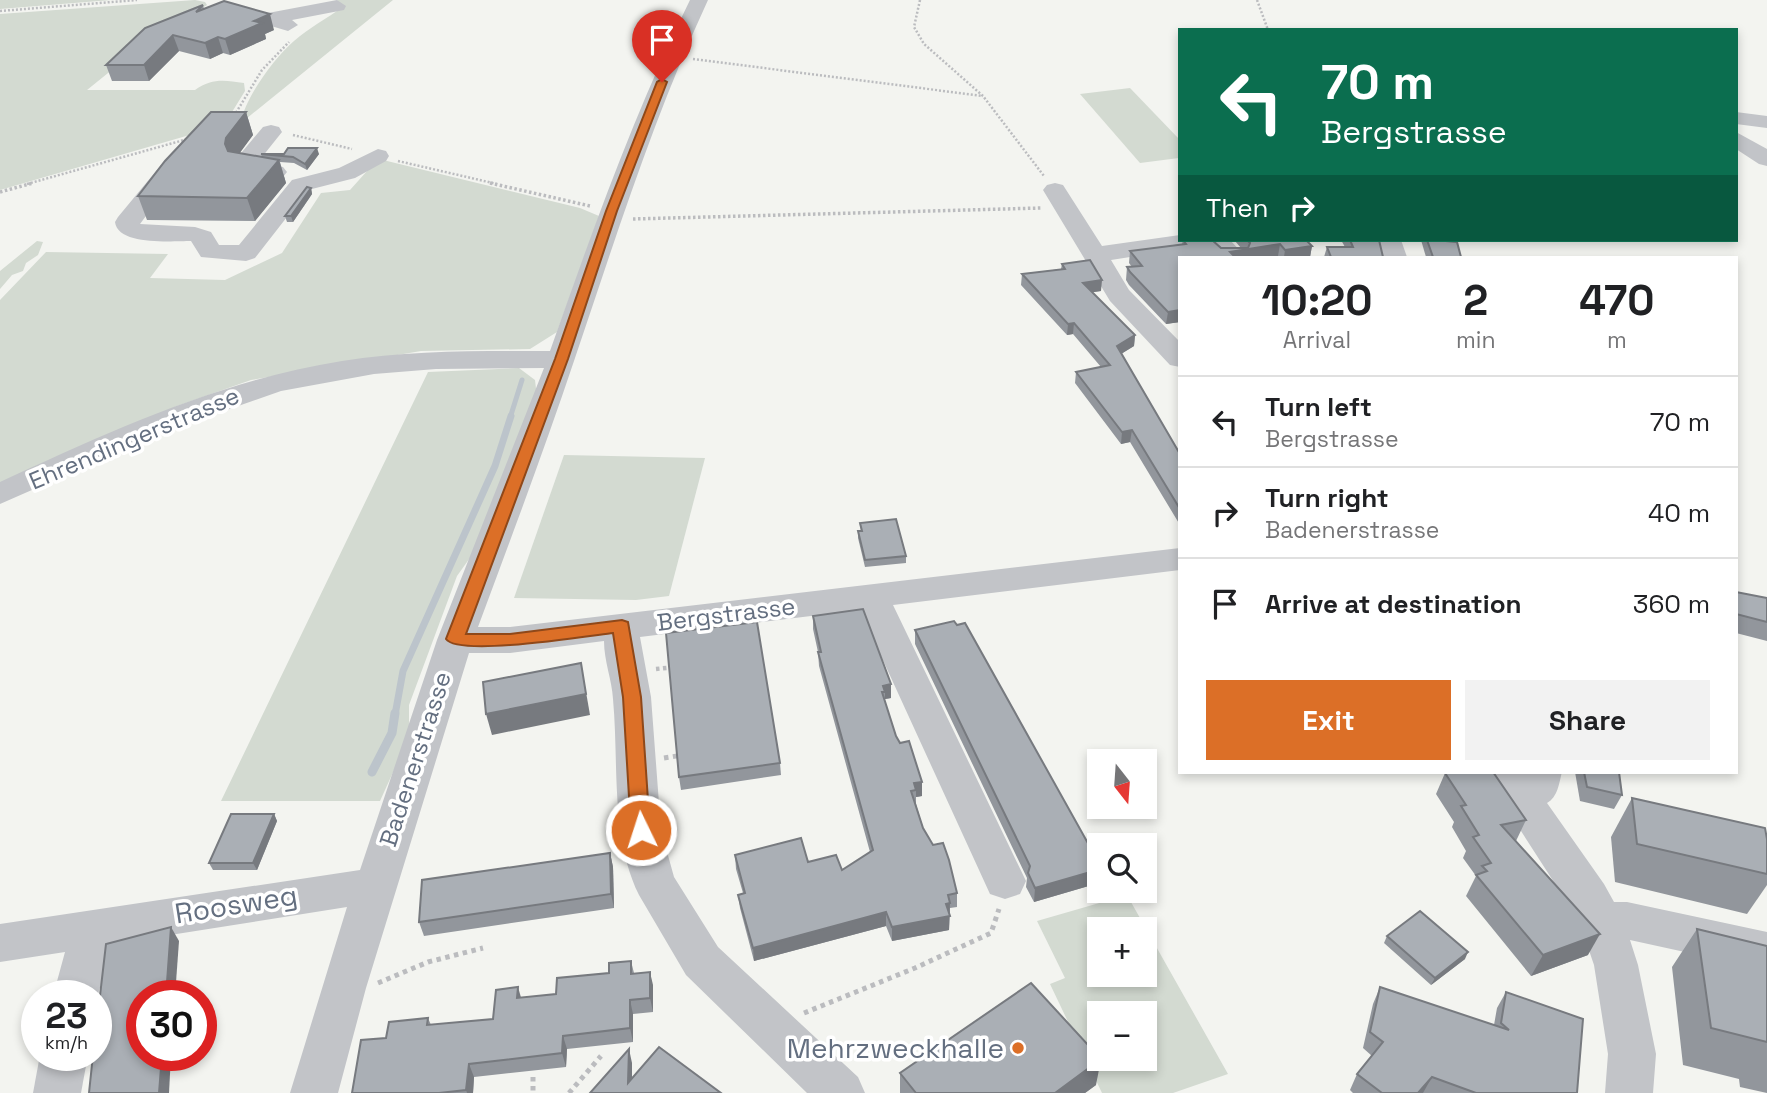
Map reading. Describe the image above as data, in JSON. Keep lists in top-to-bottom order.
{
  "streets": {
    "street": [
      "Ehrendingerstrasse",
      "Bergstrasse",
      "Badenerstrasse",
      "Roosweg"
    ]
  },
  "crossings": [
    ["Ehrendingerstrasse", "Badenerstrasse"],
    ["Bergstrasse", "Badenerstrasse"],
    ["Badenerstrasse", "Roosweg"]
  ],
  "places": ["Mehrzweckhalle"],
  "north": "bottom",
  "page": {
    "turn": ["70 m", "Bergstrasse"],
    "then": "Then",
    "eta": [
      "10:20",
      "Arrival",
      "2",
      "min",
      "470",
      "m"
    ],
    "list": [
      {
        "name": "Turn left",
        "note": "Bergstrasse",
        "value": "70 m"
      },
      {
        "name": "Turn right",
        "note": "Badenerstrasse",
        "value": "40 m"
      },
      {
        "name": "Arrive at destination",
        "value": "360 m"
      }
    ],
    "buttons": ["Exit", "Share"],
    "map_buttons": ["+", "−"],
    "speed": "23 km/h",
    "limit": "30"
  }
}
